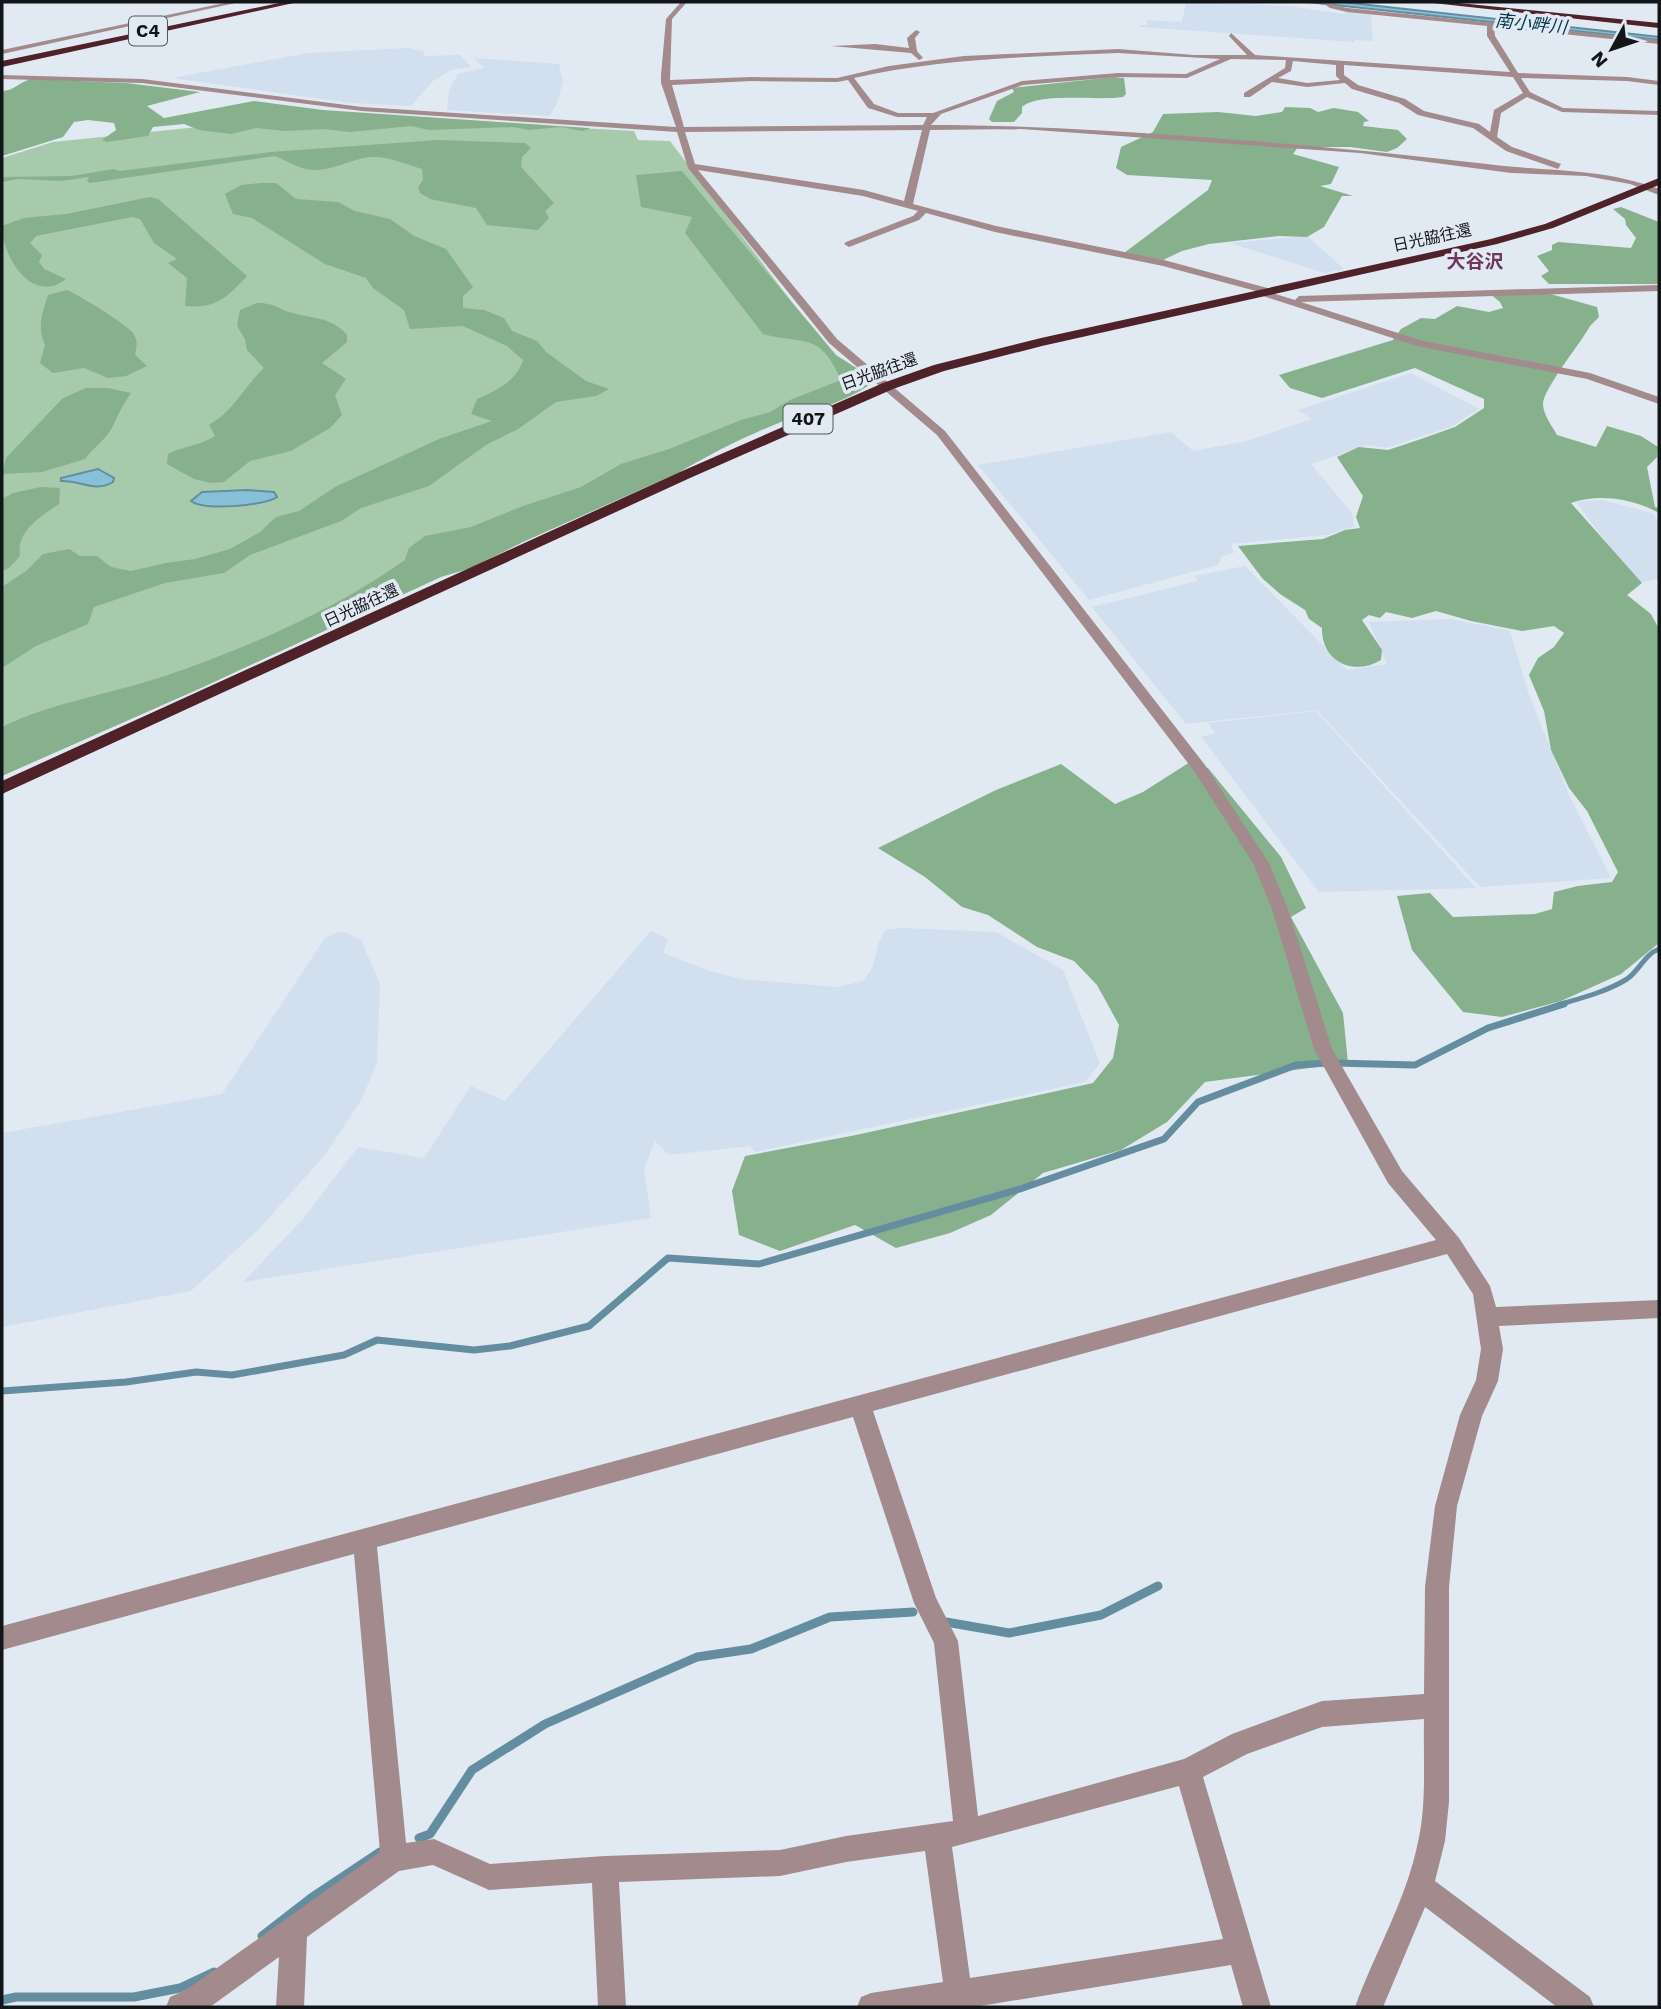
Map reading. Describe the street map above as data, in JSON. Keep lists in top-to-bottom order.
{
  "streets": {
    "highway": ["C4", "日光脇往還", "407"]
  },
  "districts": ["大谷沢"],
  "water": ["南小畔川"],
  "north": "bottom left"
}
